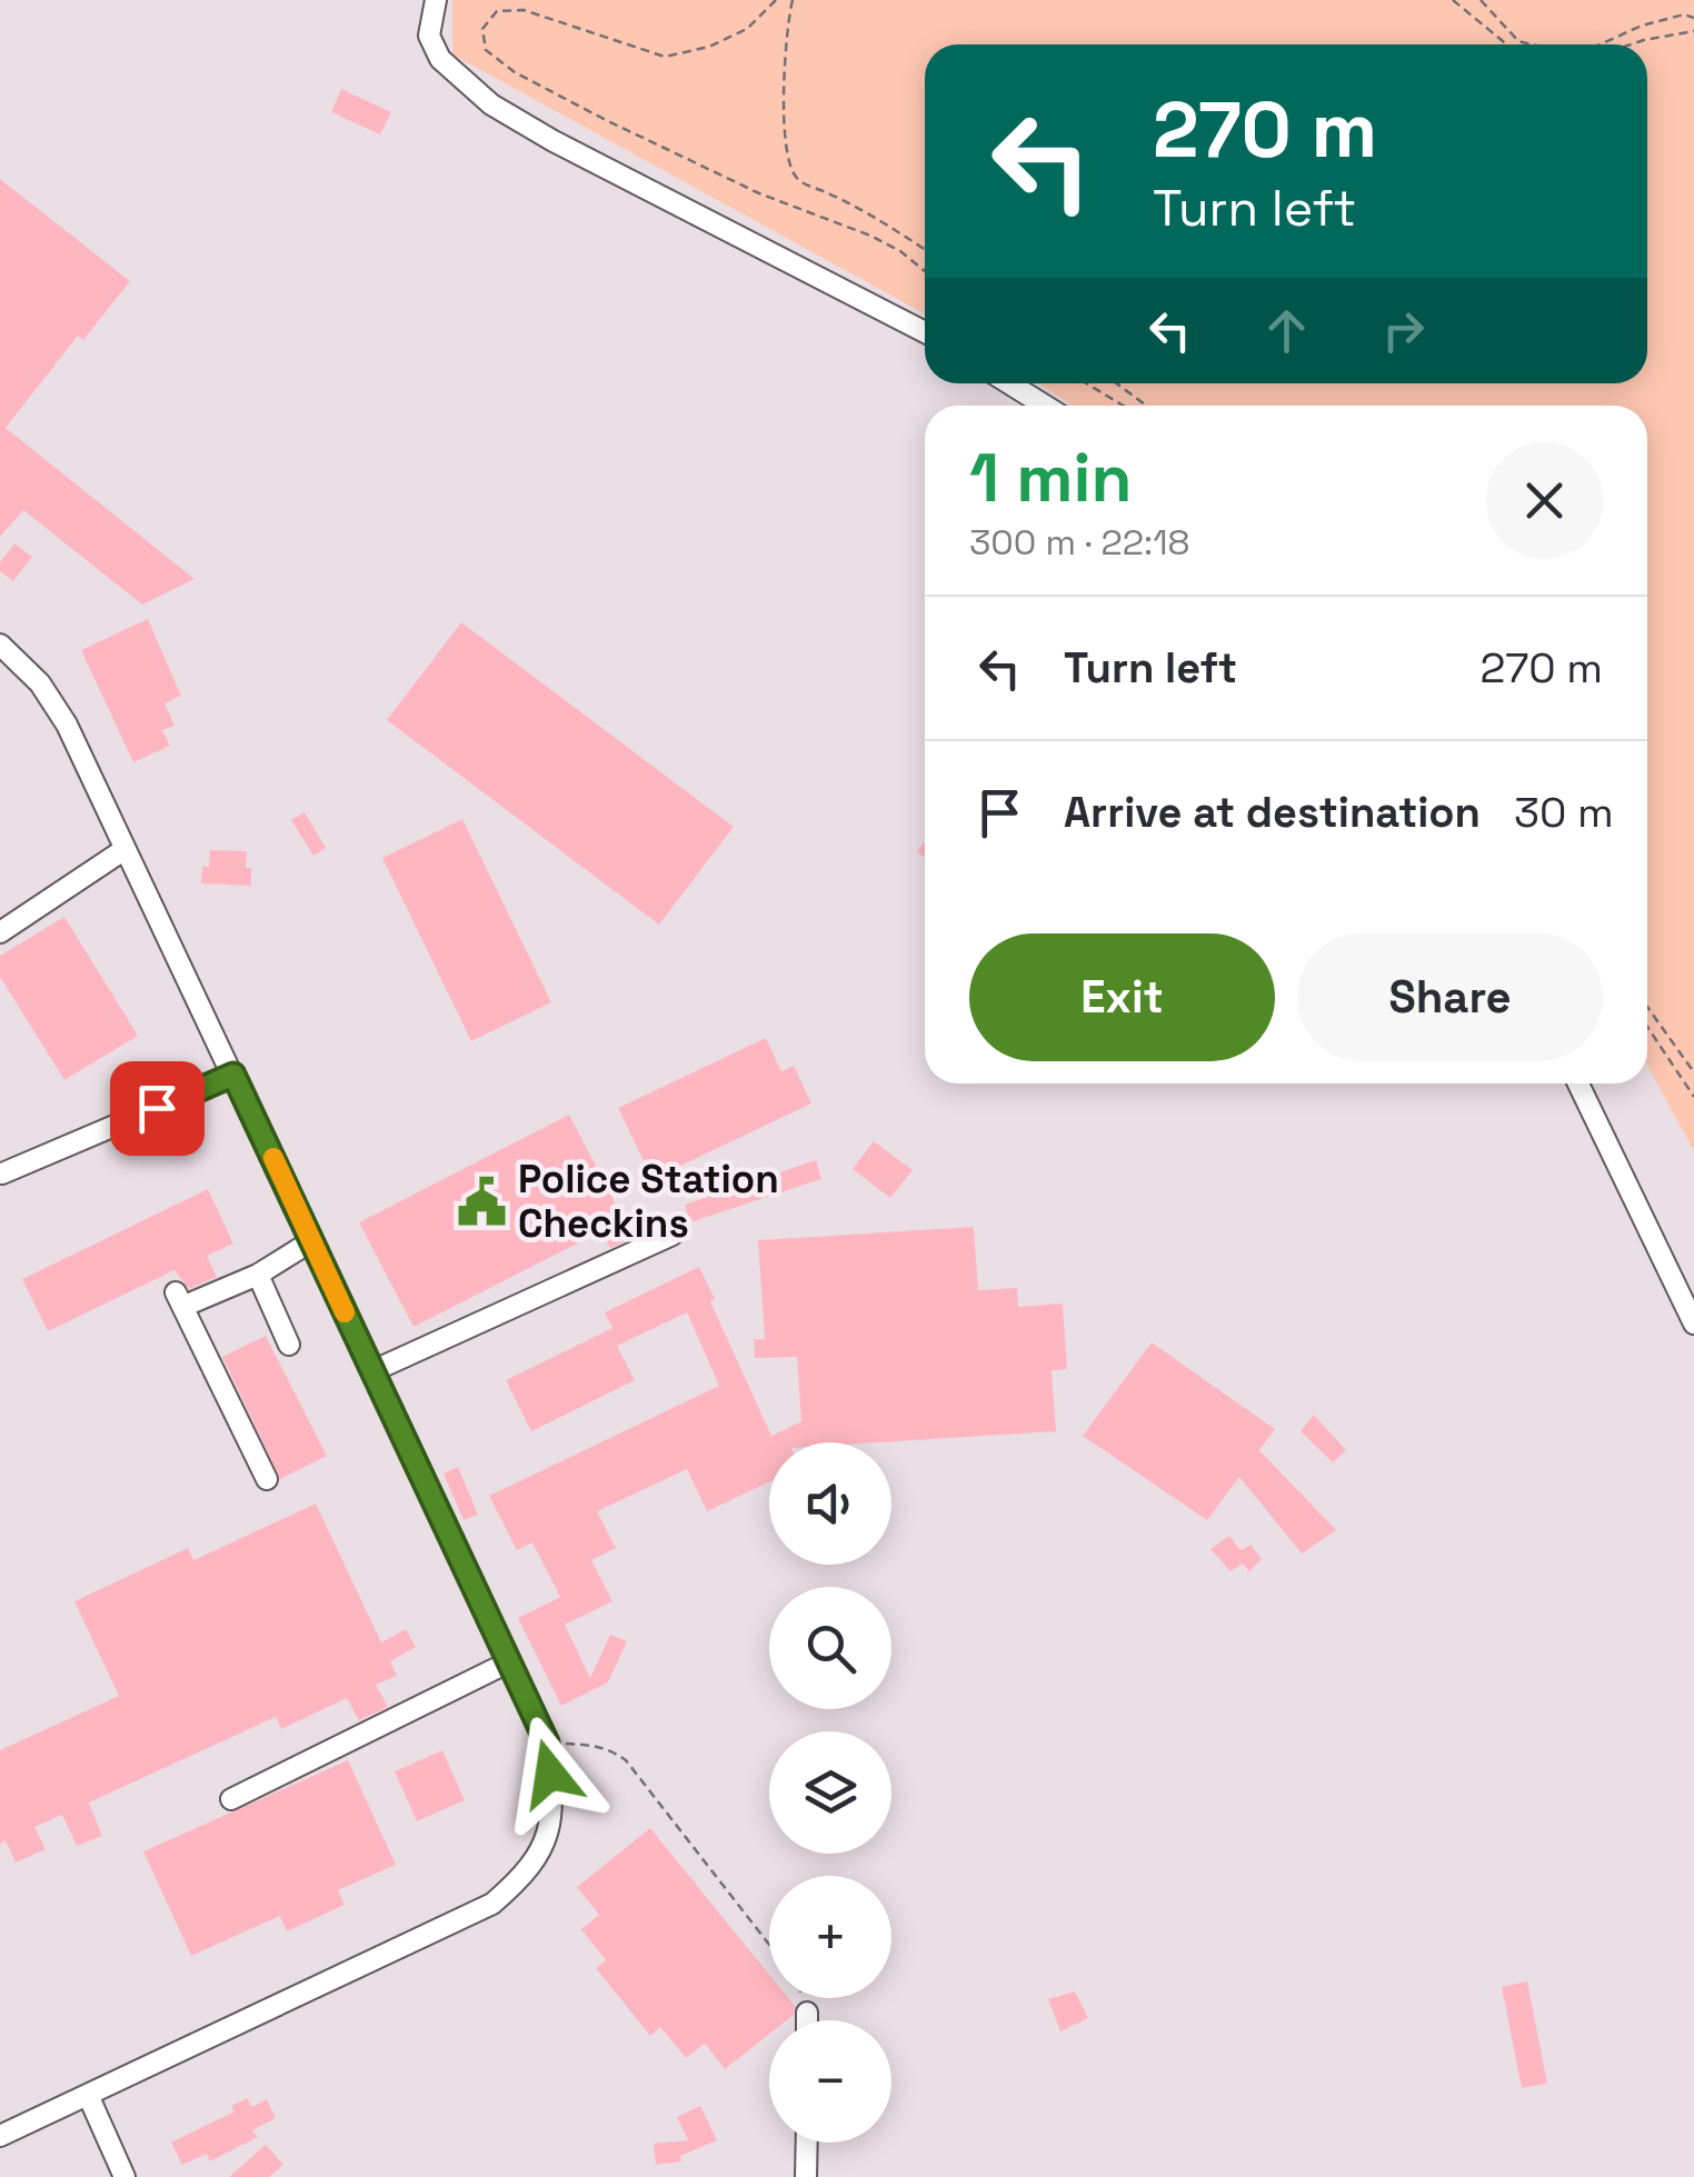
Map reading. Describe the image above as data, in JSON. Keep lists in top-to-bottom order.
{
  "places": {
    "public building": ["Police Station Checkins"]
  },
  "page": {
    "turn": ["270 m", "Turn left"],
    "heading": ["1 min", "300 m · 22:18"],
    "list": [
      {
        "name": "Turn left",
        "value": "270 m"
      },
      {
        "name": "Arrive at destination",
        "value": "30 m"
      }
    ],
    "buttons": ["Exit", "Share"],
    "map_buttons": ["+", "−"]
  }
}
